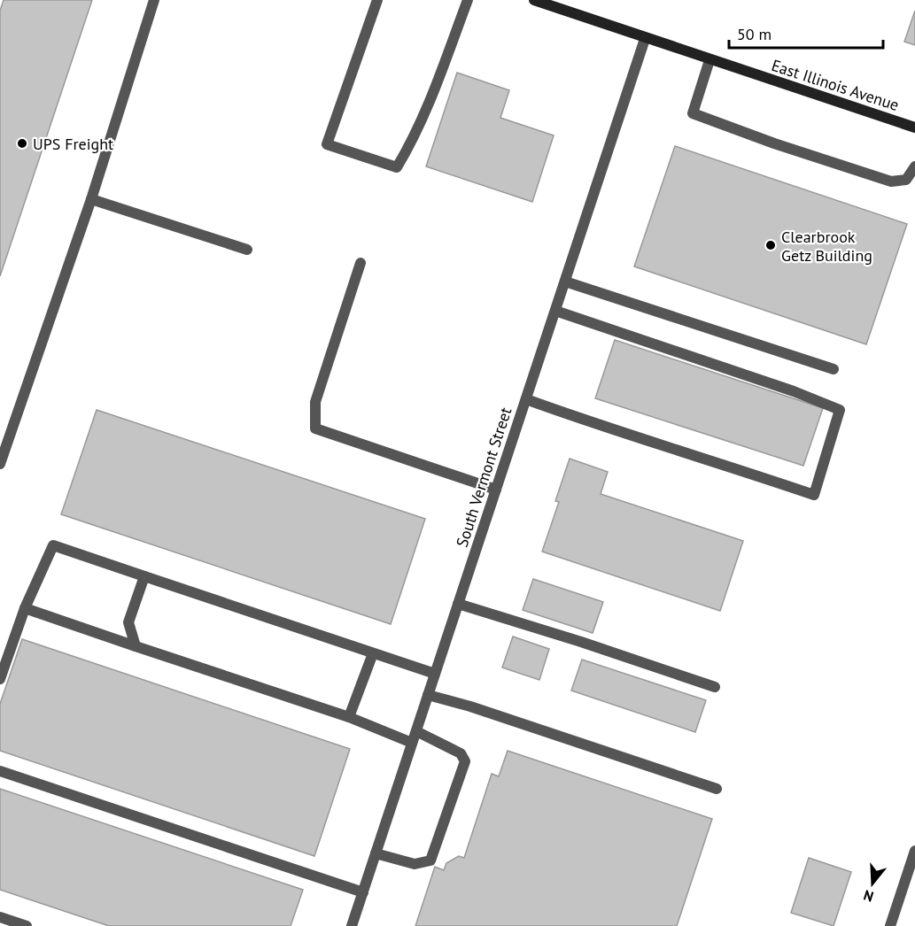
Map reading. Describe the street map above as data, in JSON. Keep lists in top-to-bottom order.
{
  "streets": {
    "main road": ["East Illinois Avenue"],
    "street": ["South Vermont Street"]
  },
  "crossings": [
    ["East Illinois Avenue", "South Vermont Street"]
  ],
  "places": ["UPS Freight", "Clearbrook Getz Building"],
  "scale_bar": "50 m",
  "north": "bottom"
}
